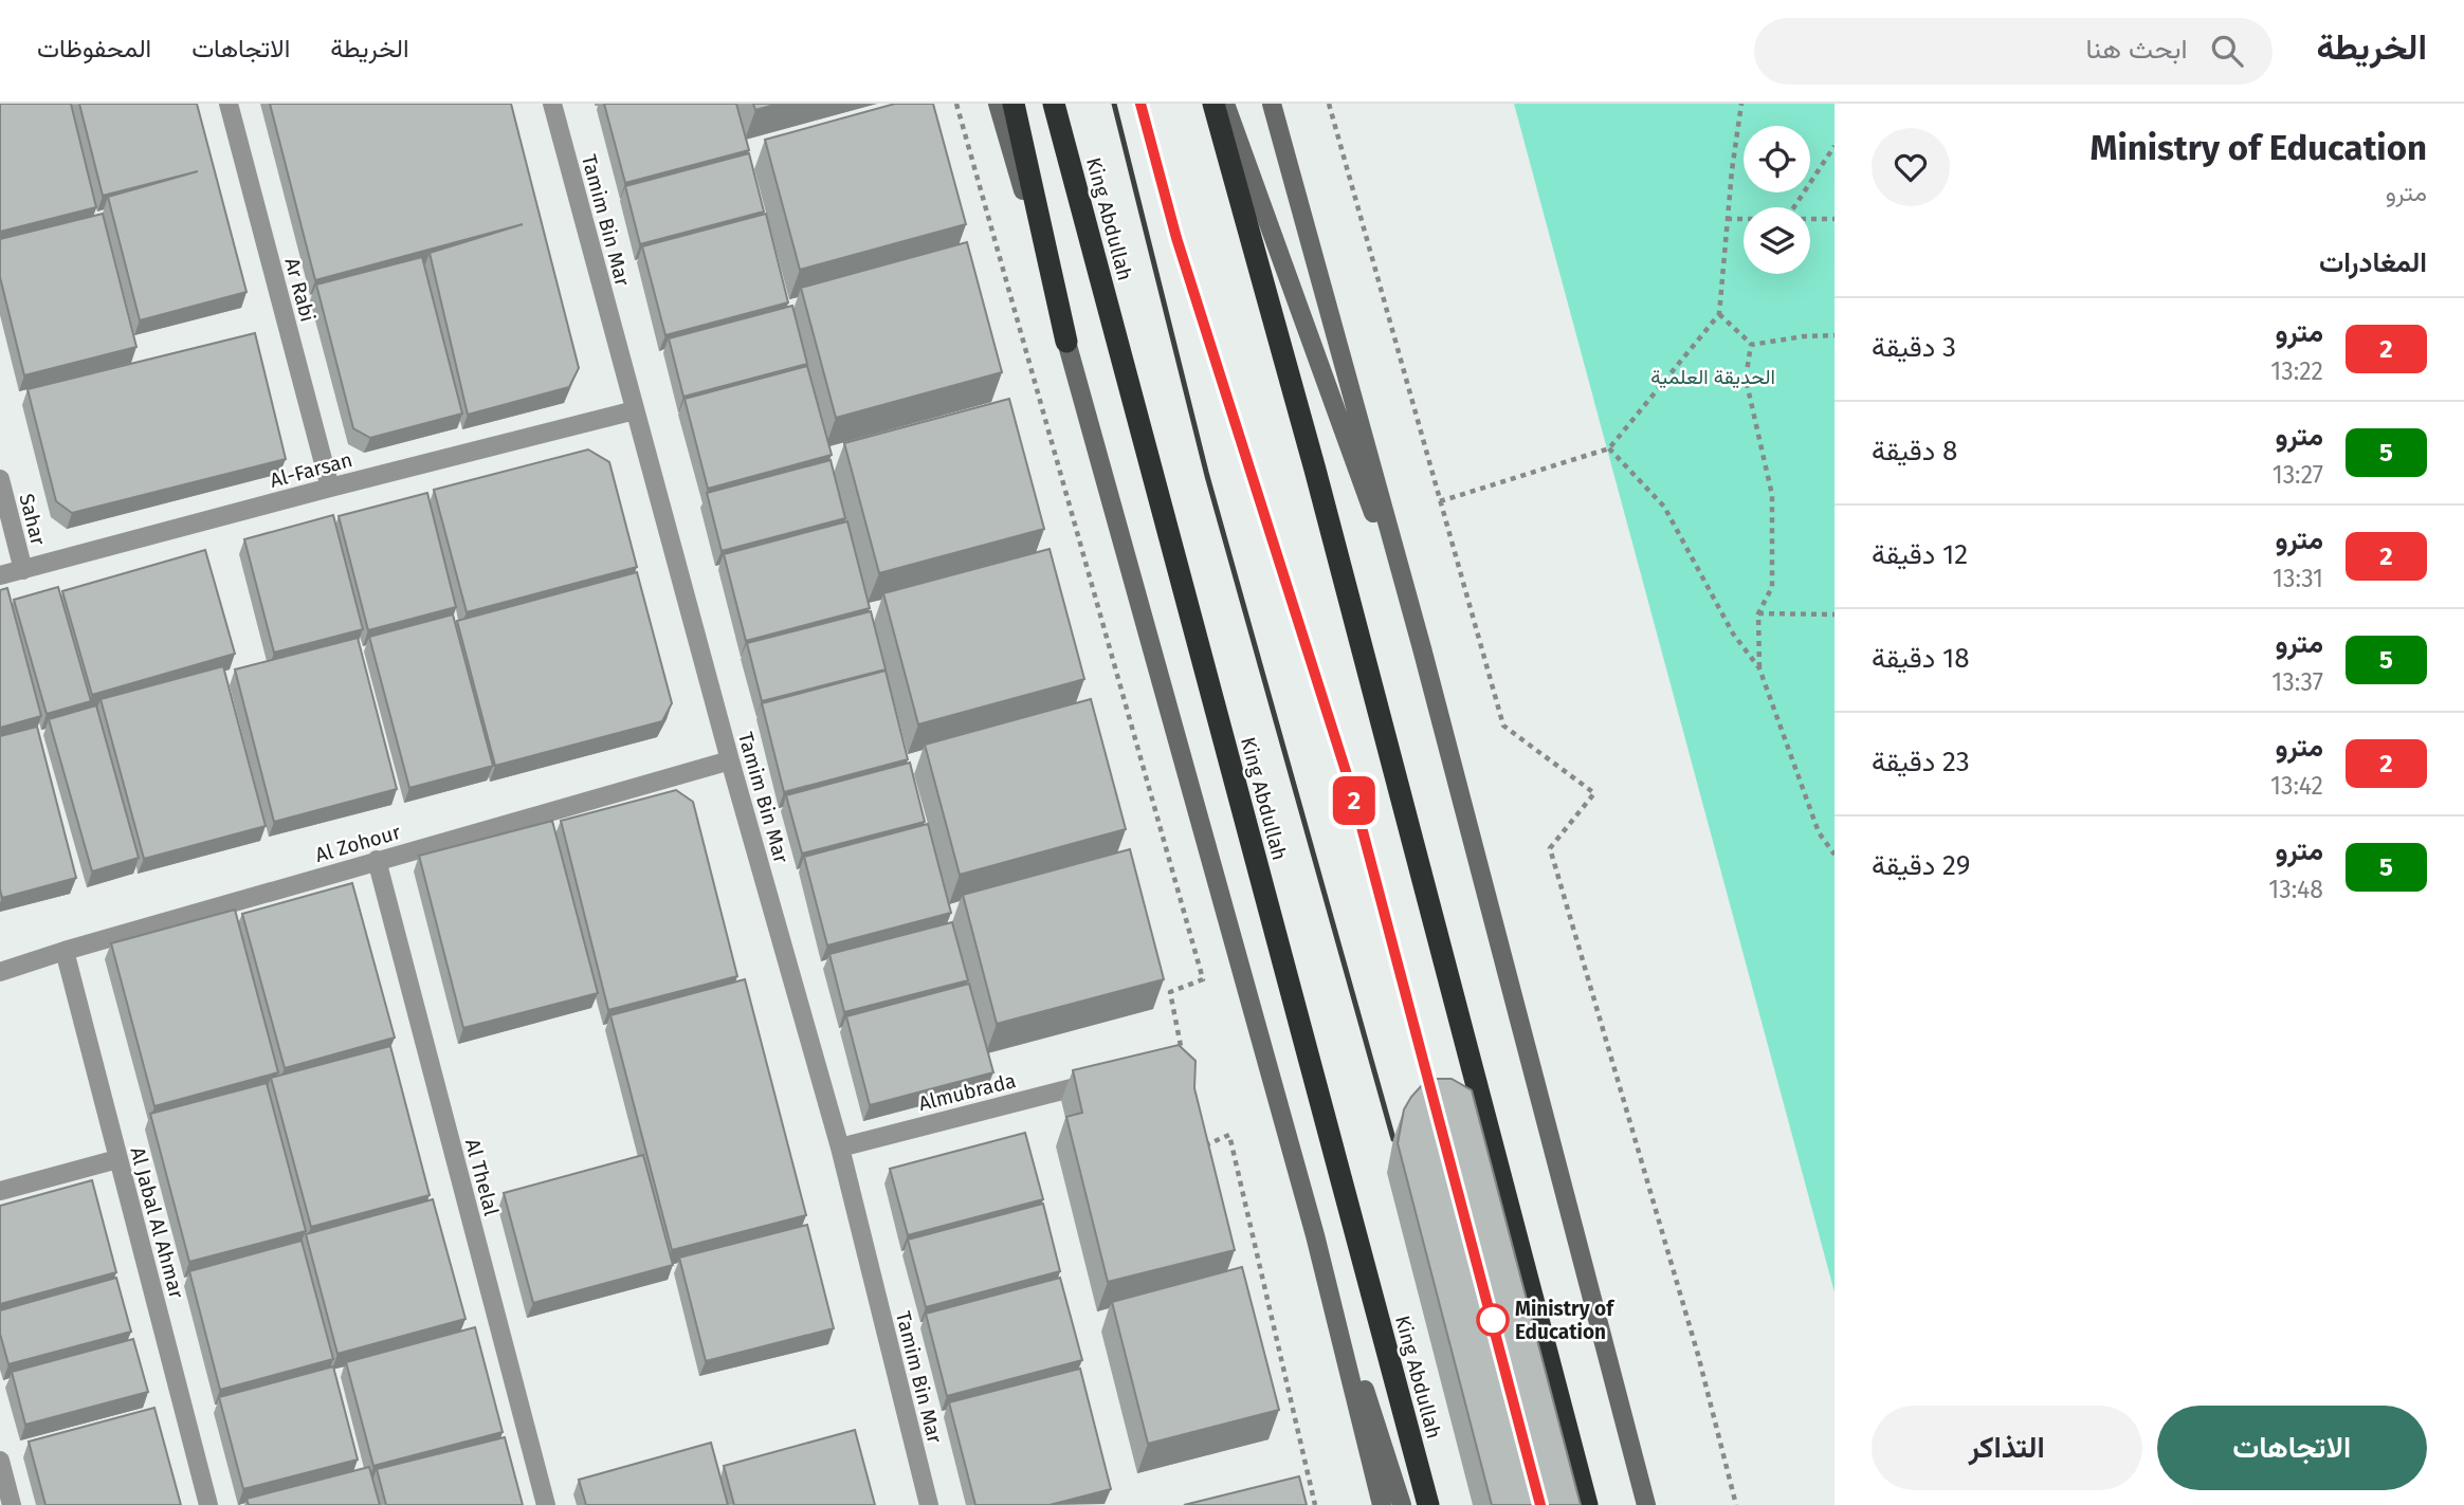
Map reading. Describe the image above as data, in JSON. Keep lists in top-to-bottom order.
{
  "streets": {
    "highway": ["King Abdullah"],
    "street": [
      "Tamim Bin Mar",
      "Ar Rabi",
      "Al-Farsan",
      "Sahar",
      "Al Zohour",
      "Almubrada",
      "Al Thelal",
      "Al Jabal Al Ahmar"
    ]
  },
  "crossings": [
    ["Tamim Bin Mar", "Al-Farsan"],
    ["Tamim Bin Mar", "Al Zohour"],
    ["Tamim Bin Mar", "Almubrada"],
    ["Ar Rabi", "Al-Farsan"],
    ["Al-Farsan", "Sahar"],
    ["Al Zohour", "Al Thelal"],
    ["Al Zohour", "Al Jabal Al Ahmar"]
  ],
  "parks": ["الحديقة العلمية"],
  "places": ["Ministry of Education"],
  "lines": ["metro line 2"],
  "page": {
    "header": "الخريطة",
    "search": "ابحث هنا",
    "nav": ["الخريطة", "الاتجاهات", "المحفوظات"],
    "heading": [
      ["Ministry of Education", "مترو"],
      "المغادرات"
    ],
    "on_map": "2",
    "list": [
      {
        "mark": "2",
        "name": "مترو",
        "note": "13:22",
        "value": "3 دقيقة"
      },
      {
        "mark": "5",
        "name": "مترو",
        "note": "13:27",
        "value": "8 دقيقة"
      },
      {
        "mark": "2",
        "name": "مترو",
        "note": "13:31",
        "value": "12 دقيقة"
      },
      {
        "mark": "5",
        "name": "مترو",
        "note": "13:37",
        "value": "18 دقيقة"
      },
      {
        "mark": "2",
        "name": "مترو",
        "note": "13:42",
        "value": "23 دقيقة"
      },
      {
        "mark": "5",
        "name": "مترو",
        "note": "13:48",
        "value": "29 دقيقة"
      }
    ],
    "buttons": ["الاتجاهات", "التذاكر"]
  }
}
